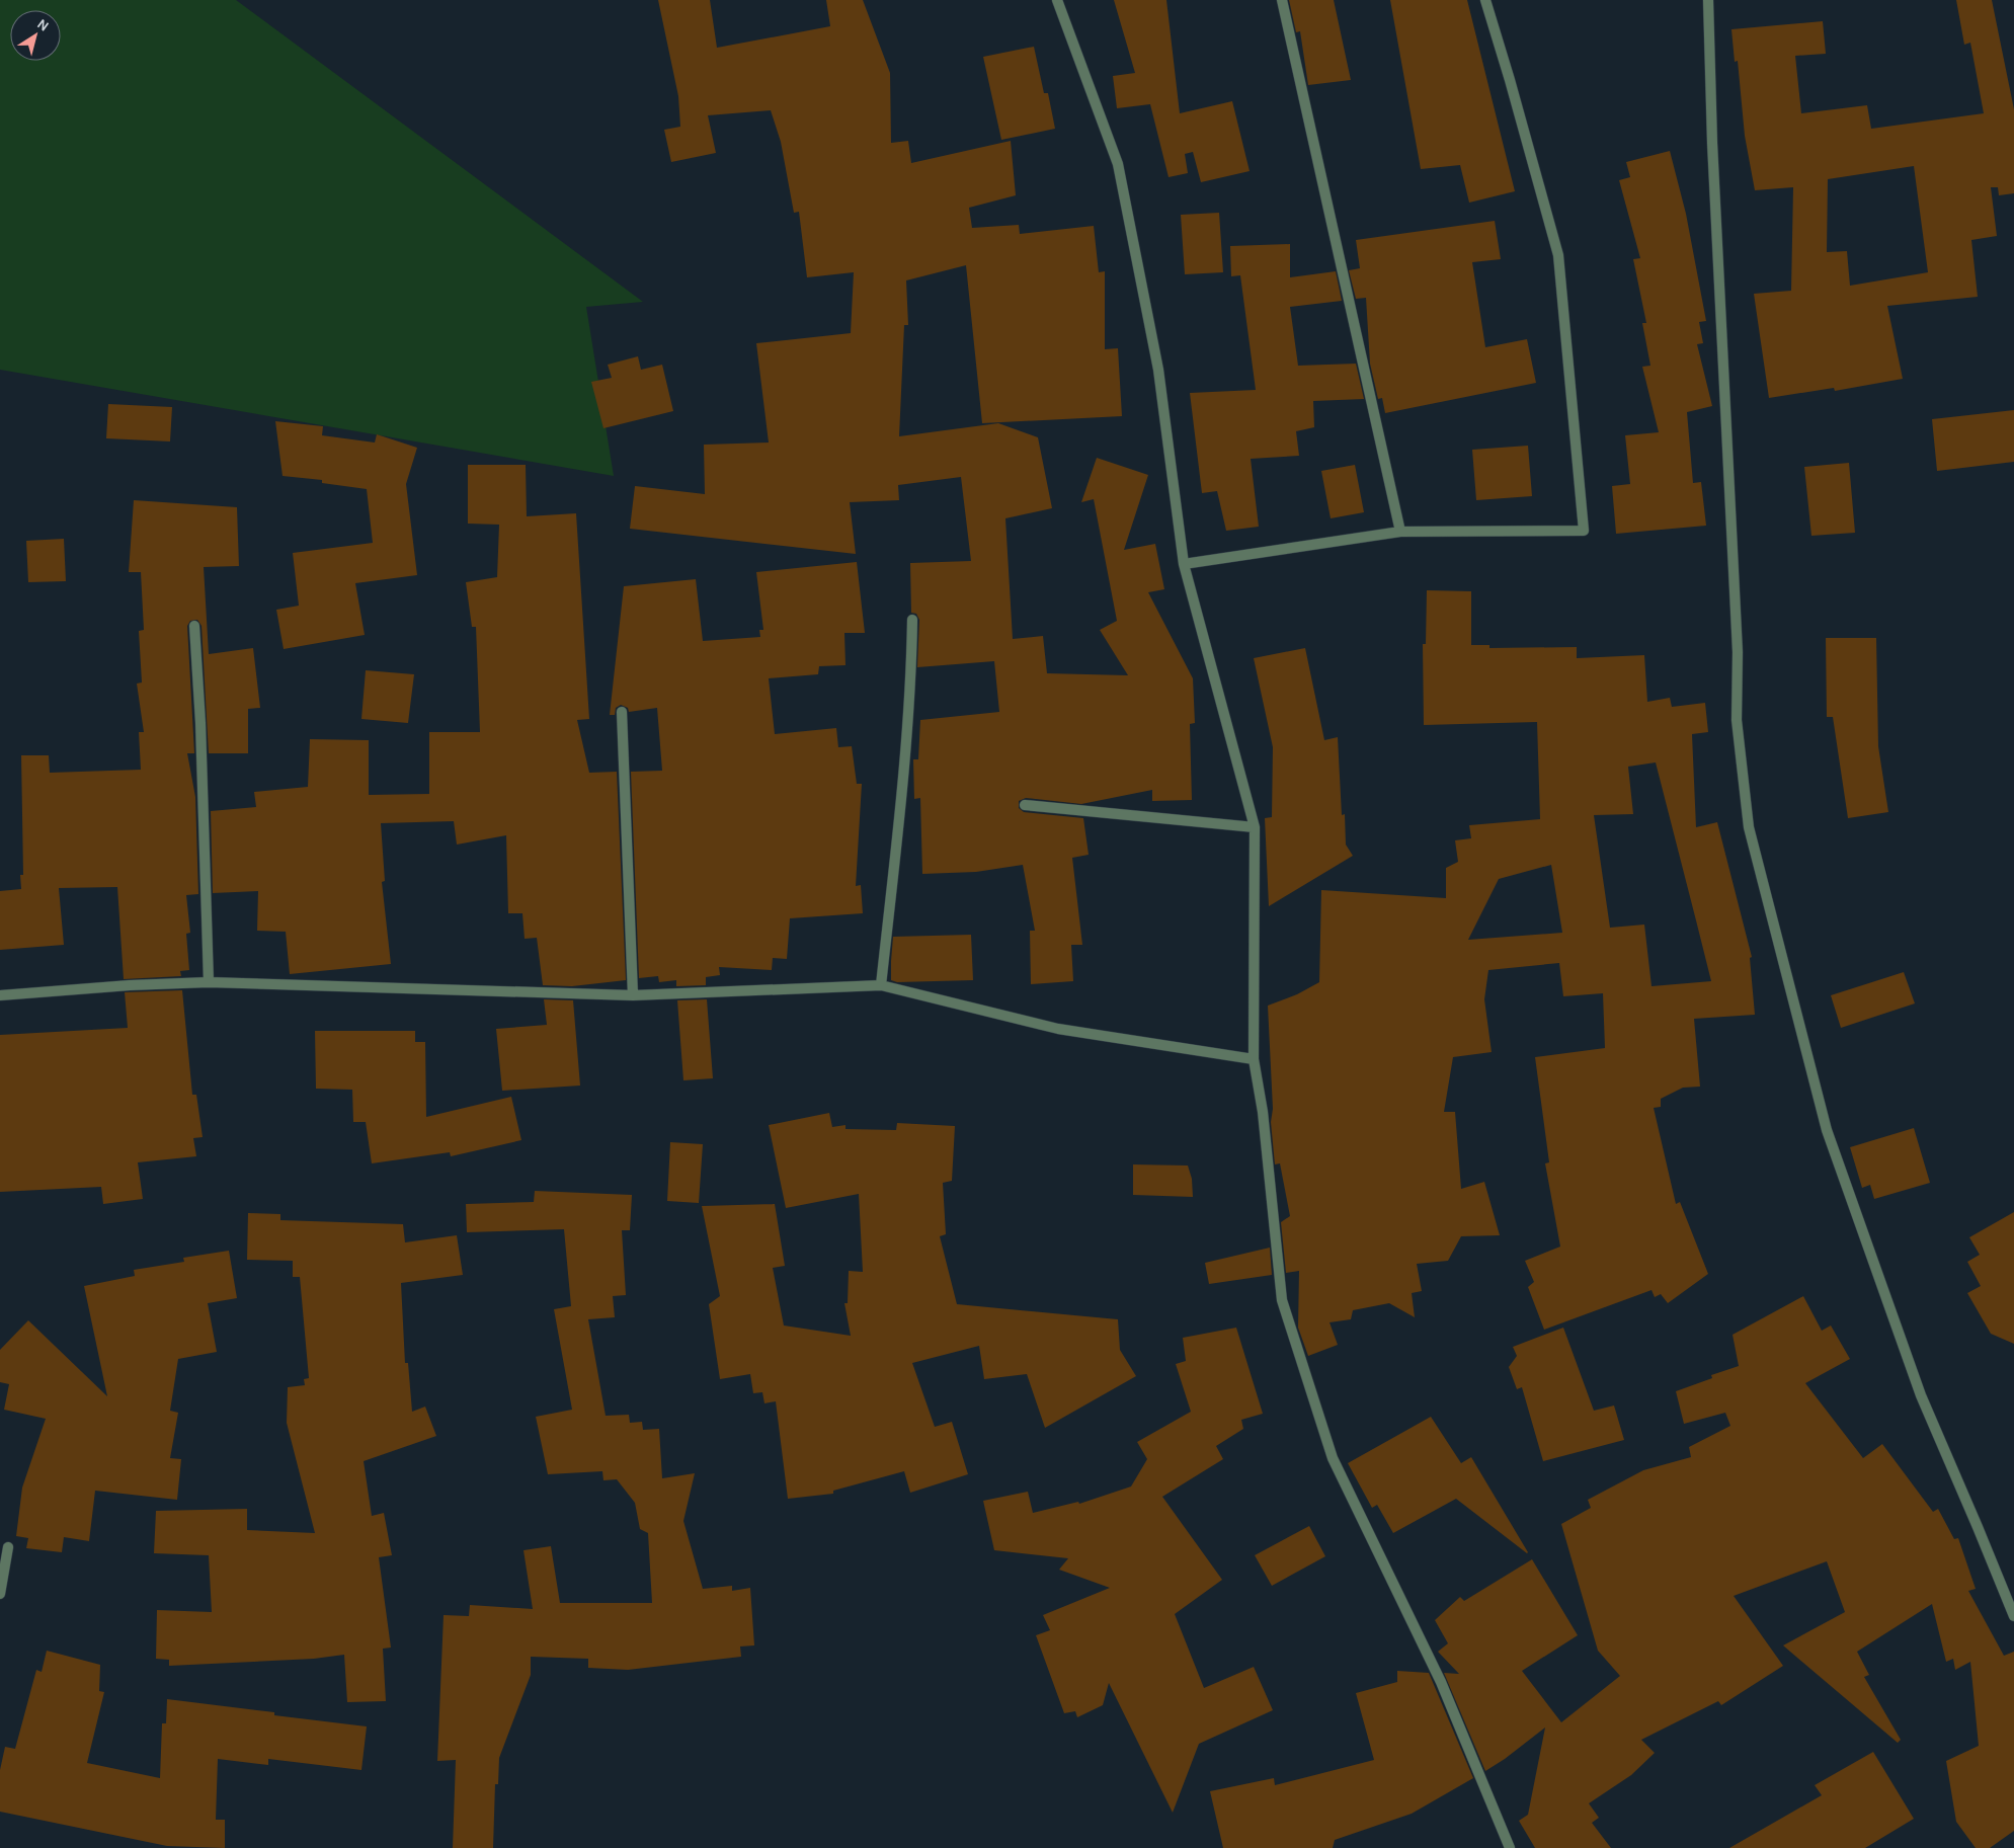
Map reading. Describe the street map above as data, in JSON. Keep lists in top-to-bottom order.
{
  "north": "top right"
}
